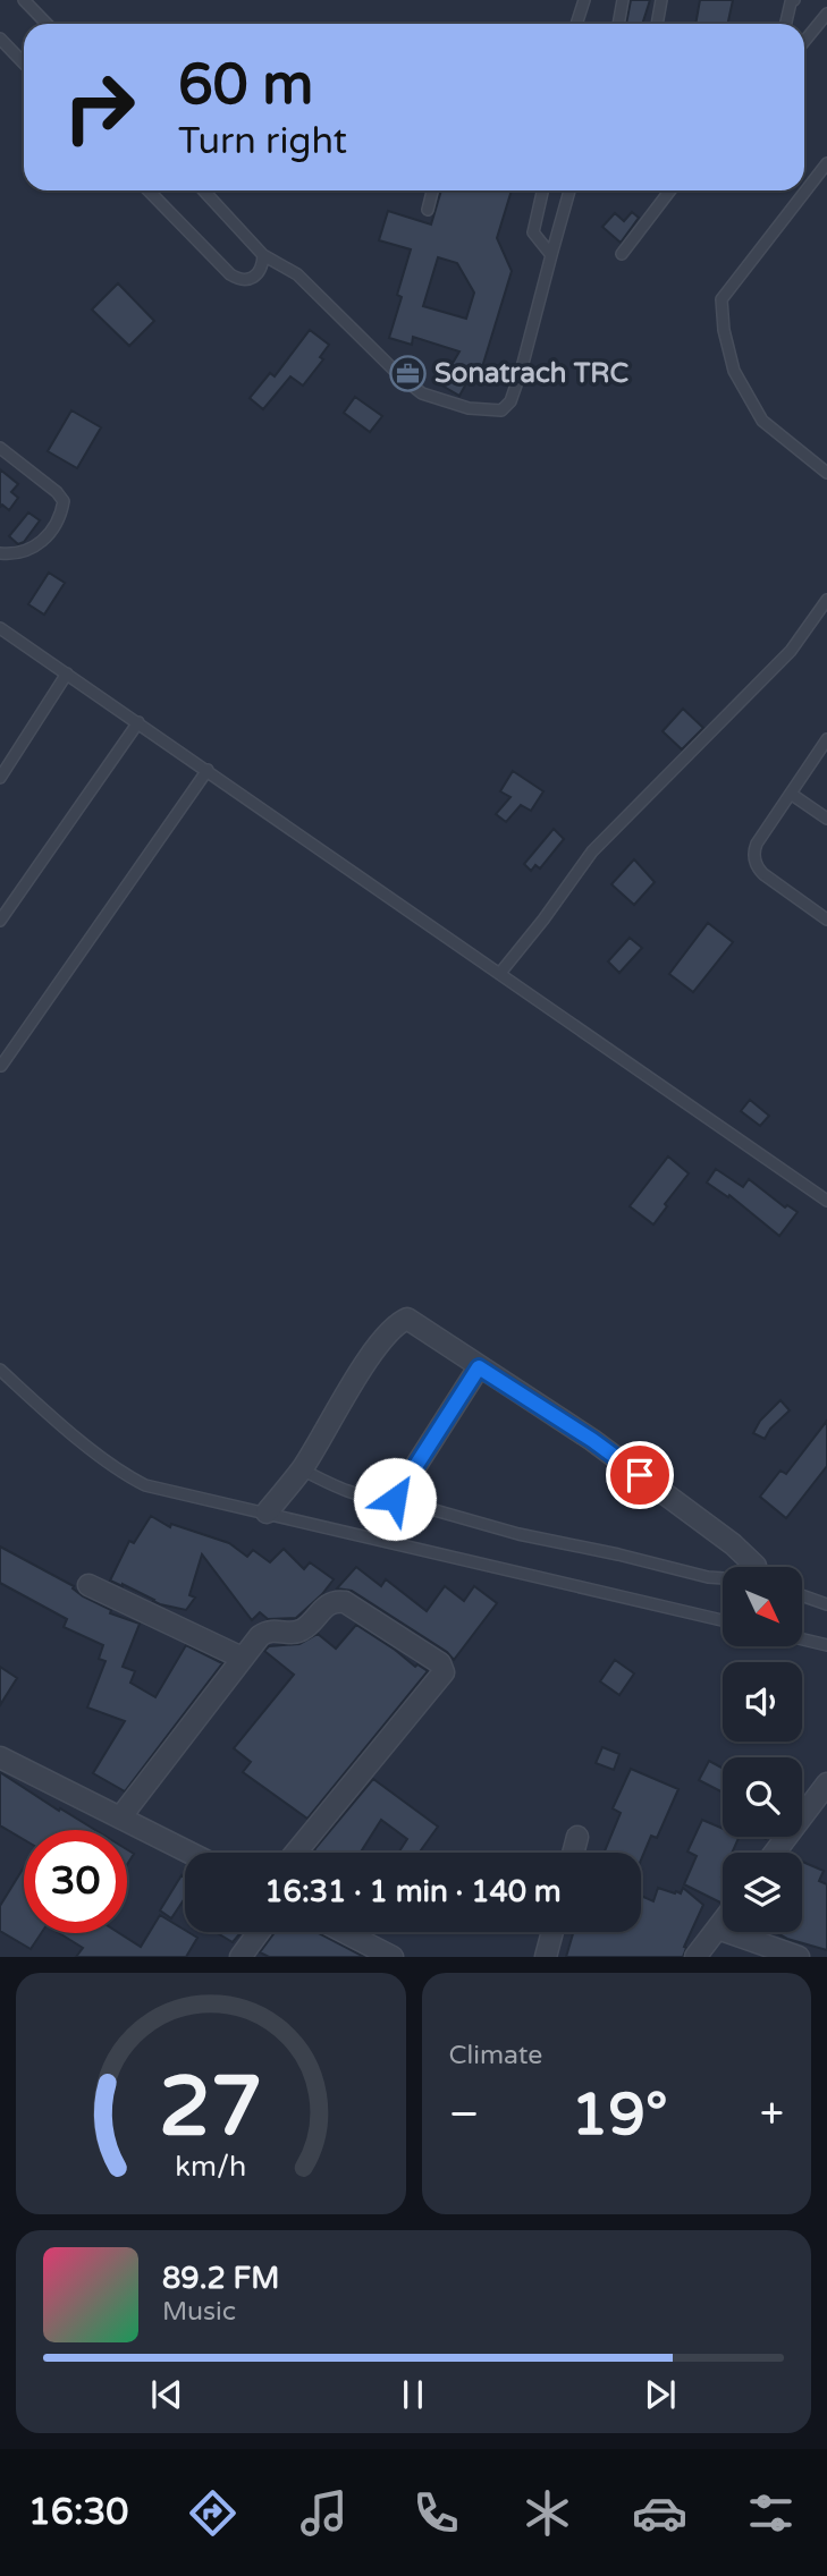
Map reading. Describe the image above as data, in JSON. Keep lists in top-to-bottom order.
{
  "places": {
    "office": ["Sonatrach TRC"]
  },
  "north": "bottom right",
  "page": {
    "turn": ["60 m", "Turn right"],
    "limit": "30",
    "trip": "16:31 · 1 min · 140 m",
    "tile": "Climate",
    "heat": ["−", "19°", "+"],
    "song": ["89.2 FM", "Music"],
    "tabs": "16:30",
    "gauge": ["27", "km/h"]
  }
}
